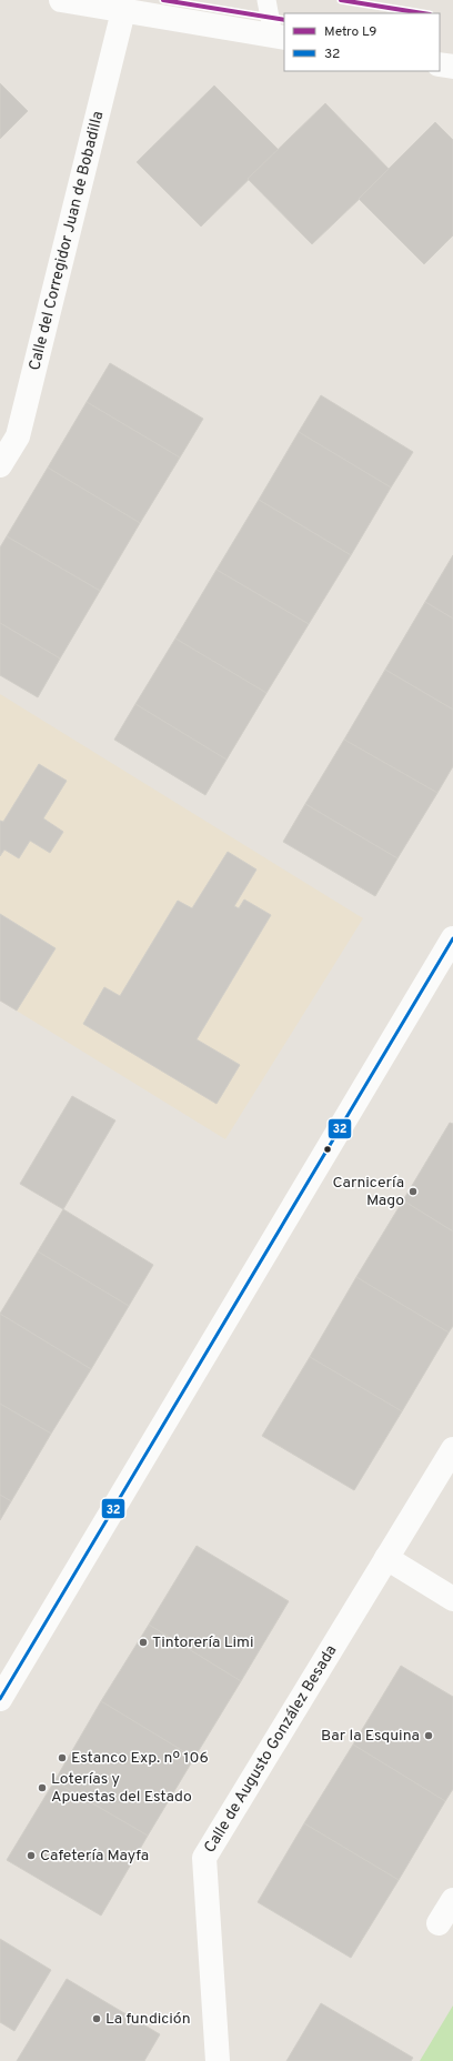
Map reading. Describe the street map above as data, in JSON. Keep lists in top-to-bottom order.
{
  "streets": {
    "street": ["Calle del Corregidor Juan de Bobadilla", "Calle de Augusto González Besada"]
  },
  "places": [
    "Carnicería Mago",
    "Tintorería Limi",
    "Bar la Esquina",
    "Estanco Exp. nº 106",
    "Loterías y Apuestas del Estado",
    "Cafetería Mayfa",
    "La fundición"
  ],
  "lines": ["metro line L9", "transit line 32"],
  "legend": ["Metro L9", "32"]
}
